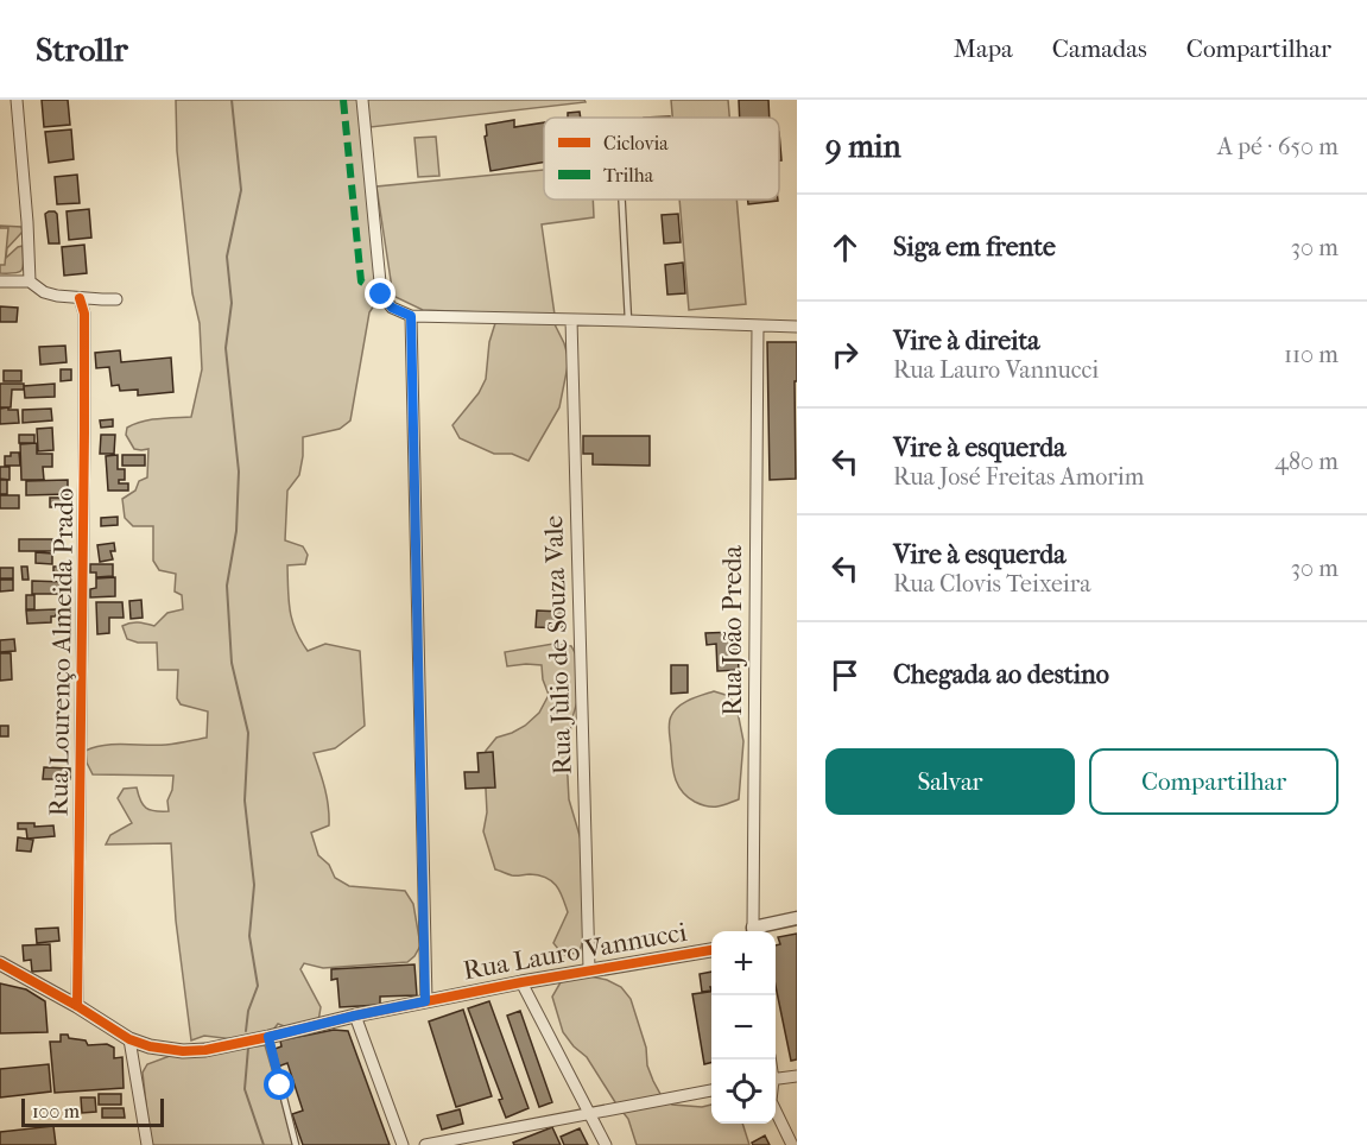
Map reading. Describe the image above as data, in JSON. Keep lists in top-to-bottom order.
{
  "streets": {
    "street": [
      "Rua João Preda",
      "Rua Jùlio de Souza Vale",
      "Rua Lourenço Almeida Prado",
      "Rua Lauro Vannucci"
    ]
  },
  "crossings": [
    ["Rua Jùlio de Souza Vale", "Rua Lauro Vannucci"],
    ["Rua Lourenço Almeida Prado", "Rua Lauro Vannucci"]
  ],
  "legend": ["Ciclovia", "Trilha"],
  "scale_bar": "100 m",
  "page": {
    "header": "Strollr",
    "nav": ["Mapa", "Camadas", "Compartilhar"],
    "heading": ["9 min", "A pé · 650 m"],
    "list": [
      ["Siga em frente", "30 m"],
      ["Vire à direita", "Rua Lauro Vannucci", "110 m"],
      ["Vire à esquerda", "Rua José Freitas Amorim", "480 m"],
      ["Vire à esquerda", "Rua Clovis Teixeira", "30 m"],
      "Chegada ao destino"
    ],
    "buttons": ["Salvar", "Compartilhar"],
    "map_buttons": ["+", "−"],
    "scale": "100 m"
  }
}
